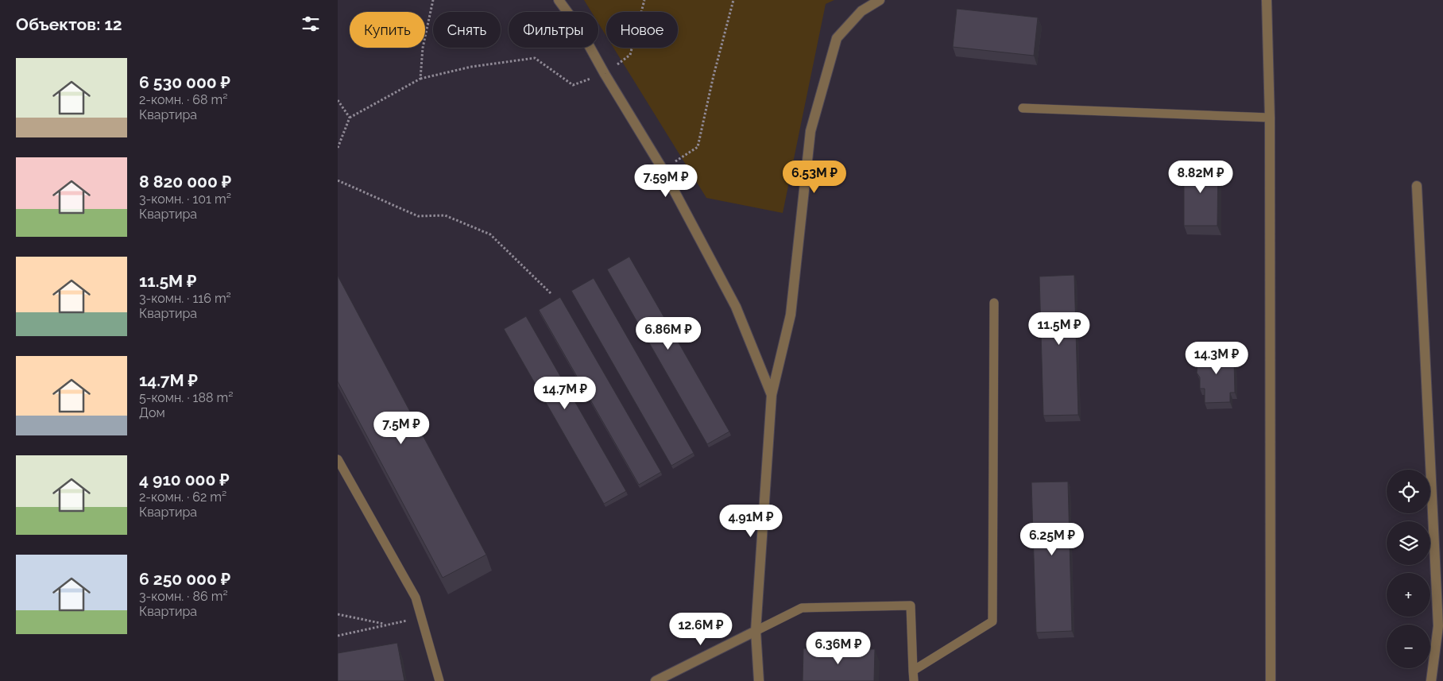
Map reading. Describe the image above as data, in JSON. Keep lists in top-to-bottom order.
{
  "page": {
    "heading": "Объектов: 12",
    "chip": [
      "Купить",
      "Снять",
      "Фильтры",
      "Новое"
    ],
    "list": [
      {
        "name": "6 530 000 ₽",
        "note": "2-комн. · 68 m² · Квартира"
      },
      {
        "name": "8 820 000 ₽",
        "note": "3-комн. · 101 m² · Квартира"
      },
      {
        "name": "11.5M ₽",
        "note": "3-комн. · 116 m² · Квартира"
      },
      {
        "name": "14.7M ₽",
        "note": "5-комн. · 188 m² · Дом"
      },
      {
        "name": "4 910 000 ₽",
        "note": "2-комн. · 62 m² · Квартира"
      },
      {
        "name": "6 250 000 ₽",
        "note": "3-комн. · 86 m² · Квартира"
      }
    ],
    "price": [
      "6.53M ₽",
      "8.82M ₽",
      "7.59M ₽",
      "11.5M ₽",
      "6.86M ₽",
      "14.3M ₽",
      "14.7M ₽",
      "7.5M ₽",
      "4.91M ₽",
      "6.25M ₽",
      "12.6M ₽",
      "6.36M ₽"
    ],
    "map_buttons": ["+", "−"]
  }
}
